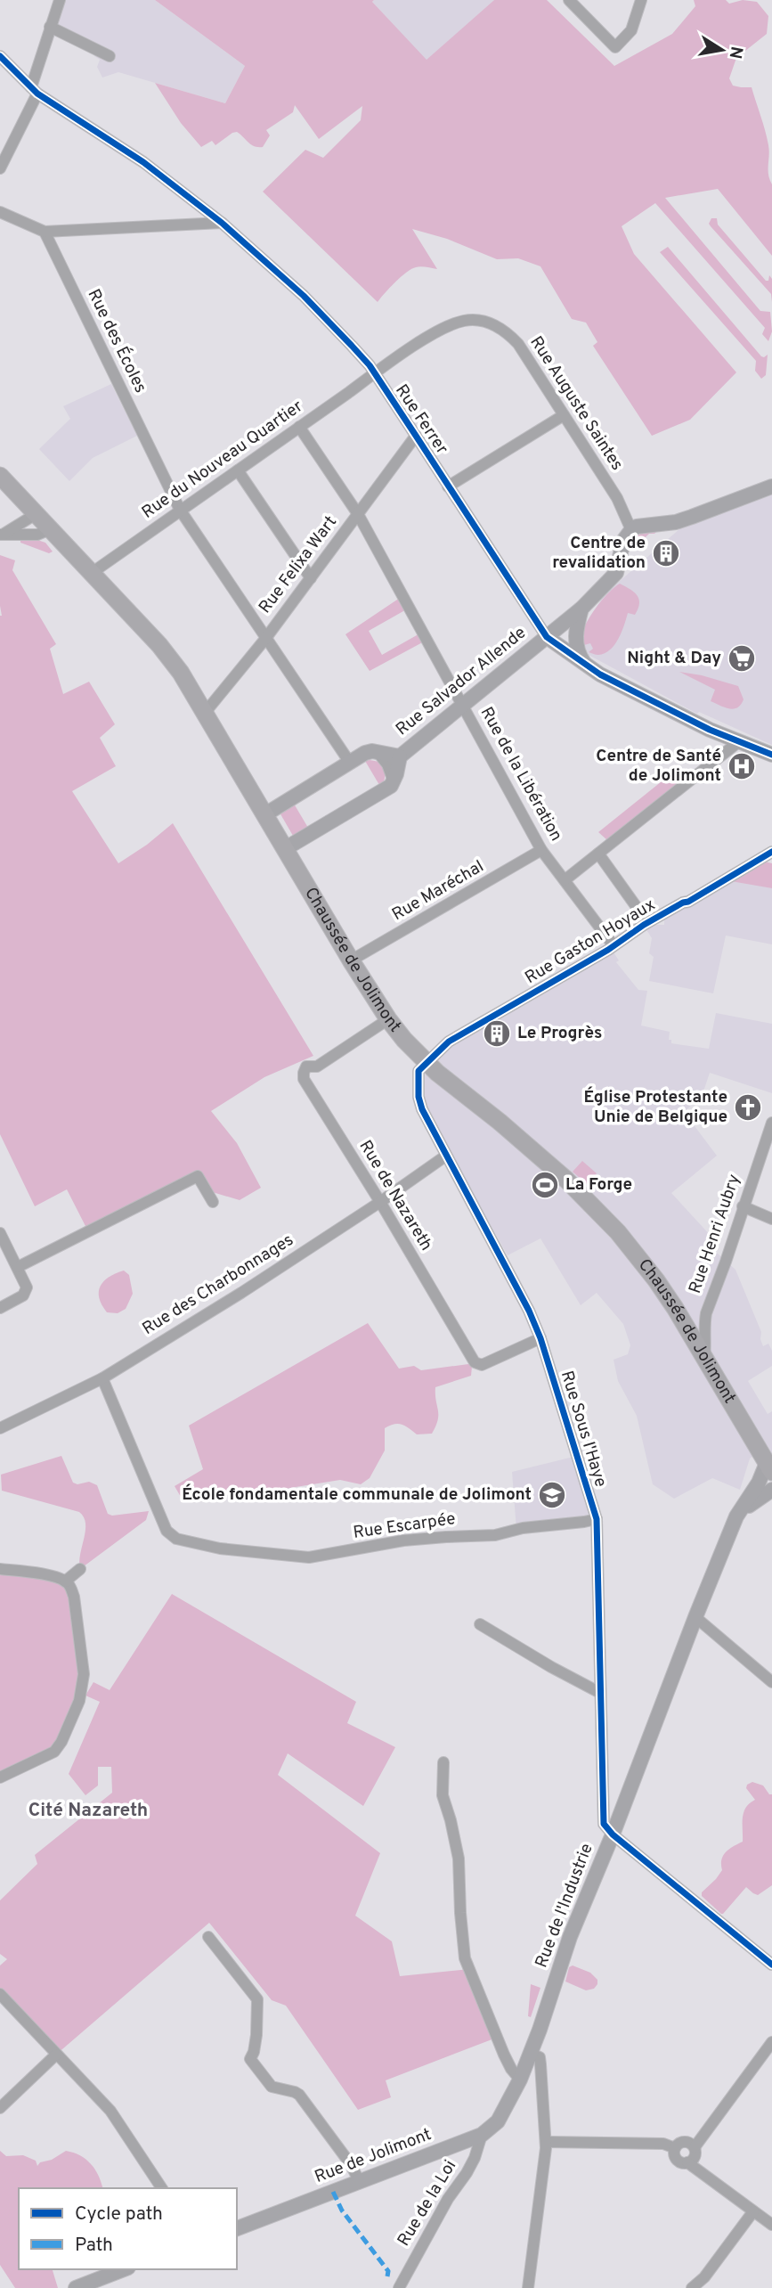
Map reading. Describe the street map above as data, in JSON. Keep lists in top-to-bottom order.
{
  "streets": {
    "main road": ["Chaussée de Jolimont"],
    "street": [
      "Rue des Écoles",
      "Rue Auguste Saintes",
      "Rue Ferrer",
      "Rue du Nouveau Quartier",
      "Rue Felixa Wart",
      "Rue Salvador Allende",
      "Rue de la Libération",
      "Rue Maréchal",
      "Rue Gaston Hoyaux",
      "Rue de Nazareth",
      "Rue Henri Aubry",
      "Rue des Charbonnages",
      "Rue Sous l'Haye",
      "Rue Escarpée",
      "Rue de l'Industrie",
      "Rue de Jolimont",
      "Rue de la Loi"
    ]
  },
  "crossings": [
    ["Rue des Écoles", "Rue du Nouveau Quartier"],
    ["Rue des Écoles", "Rue Felixa Wart"],
    ["Rue Auguste Saintes", "Rue Ferrer"],
    ["Rue Auguste Saintes", "Rue du Nouveau Quartier"],
    ["Rue Auguste Saintes", "Rue Salvador Allende"],
    ["Rue Ferrer", "Rue du Nouveau Quartier"],
    ["Rue Ferrer", "Rue Felixa Wart"],
    ["Rue Ferrer", "Rue Salvador Allende"],
    ["Rue du Nouveau Quartier", "Rue de la Libération"],
    ["Rue du Nouveau Quartier", "Chaussée de Jolimont"],
    ["Rue Felixa Wart", "Rue de la Libération"],
    ["Rue Felixa Wart", "Chaussée de Jolimont"],
    ["Rue Salvador Allende", "Rue de la Libération"],
    ["Rue de la Libération", "Rue Maréchal"],
    ["Rue de la Libération", "Rue Gaston Hoyaux"],
    ["Rue Maréchal", "Chaussée de Jolimont"],
    ["Rue Gaston Hoyaux", "Chaussée de Jolimont"],
    ["Rue Gaston Hoyaux", "Rue Sous l'Haye"],
    ["Chaussée de Jolimont", "Rue de Nazareth"],
    ["Chaussée de Jolimont", "Rue Henri Aubry"],
    ["Chaussée de Jolimont", "Rue Sous l'Haye"],
    ["Chaussée de Jolimont", "Rue de l'Industrie"],
    ["Rue de Nazareth", "Rue des Charbonnages"],
    ["Rue de Nazareth", "Rue Sous l'Haye"],
    ["Rue des Charbonnages", "Rue Sous l'Haye"],
    ["Rue des Charbonnages", "Rue Escarpée"],
    ["Rue Sous l'Haye", "Rue Escarpée"],
    ["Rue Sous l'Haye", "Rue de l'Industrie"],
    ["Rue de l'Industrie", "Rue de Jolimont"],
    ["Rue de Jolimont", "Rue de la Loi"]
  ],
  "districts": ["Cité Nazareth"],
  "places": {
    "building": ["Centre de revalidation", "Le Progrès"],
    "supermarket": ["Night & Day"],
    "hospital": ["Centre de Santé de Jolimont"],
    "church": ["Église Protestante Unie de Belgique"],
    "sports": ["La Forge"],
    "school or university": ["École fondamentale communale de Jolimont"]
  },
  "legend": ["Cycle path", "Path"],
  "north": "right"
}
